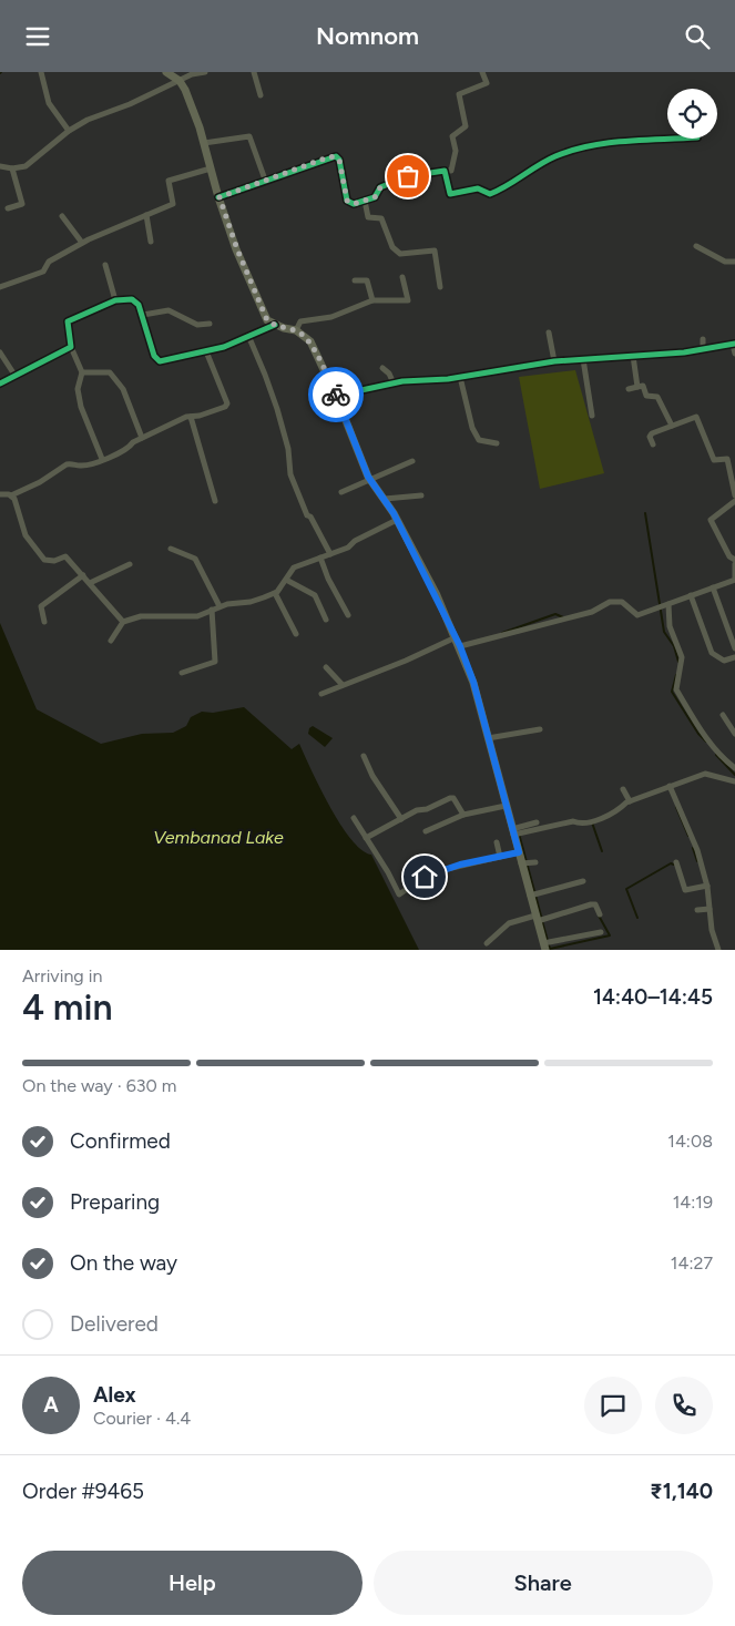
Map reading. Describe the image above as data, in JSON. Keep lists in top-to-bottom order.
{
  "water": ["Vembanad Lake"],
  "page": {
    "header": "Nomnom",
    "heading": ["4 min", "Arriving in", "14:40–14:45"],
    "panel": [
      "Alex",
      "Courier · 4.4",
      "Order #9465",
      "₹1,140"
    ],
    "bar": "On the way · 630 m",
    "list": [
      ["Confirmed", "14:08"],
      ["Preparing", "14:19"],
      ["On the way", "14:27"],
      "Delivered"
    ],
    "round": "A",
    "buttons": ["Help", "Share"]
  }
}
